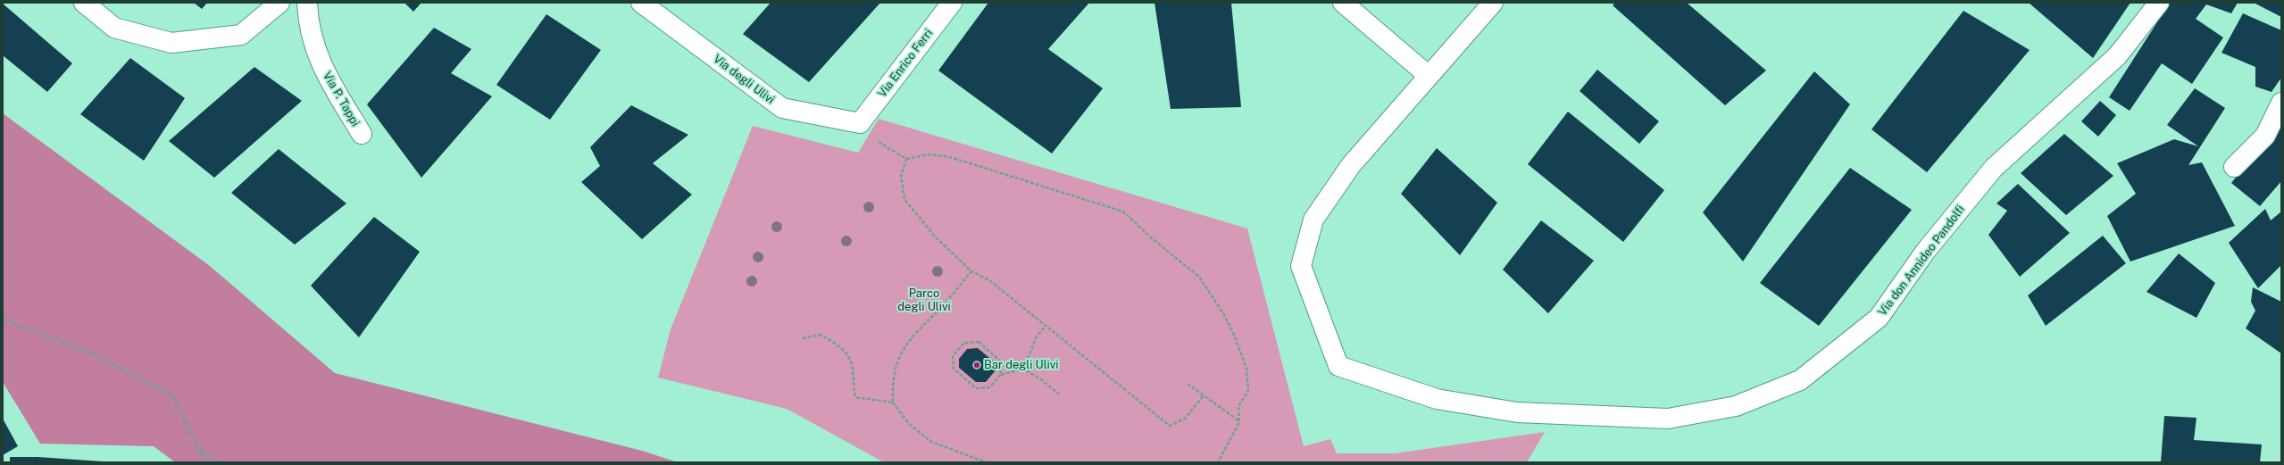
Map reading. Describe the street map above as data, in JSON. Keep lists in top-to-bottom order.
{
  "streets": {
    "street": [
      "Via Enrico Ferri",
      "Via degli Ulivi",
      "Via P. Tappi",
      "Via don Annideo Pandolfi"
    ]
  },
  "crossings": [
    ["Via Enrico Ferri", "Via degli Ulivi"]
  ],
  "parks": ["Parco degli Ulivi"],
  "places": ["Bar degli Ulivi"]
}
